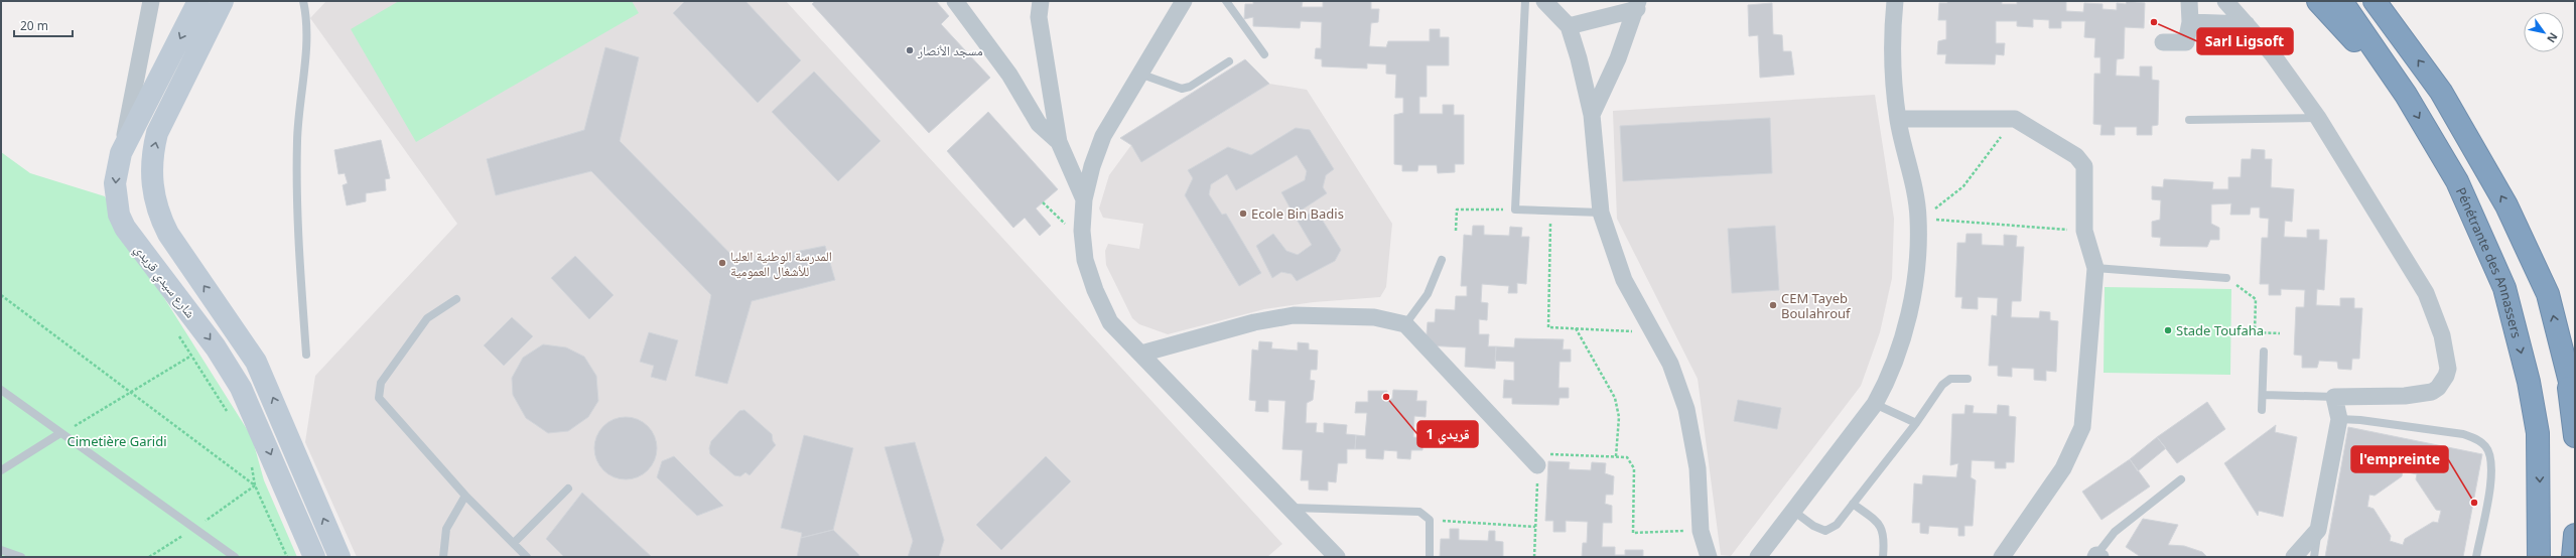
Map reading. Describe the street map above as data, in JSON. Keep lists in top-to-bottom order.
{
  "streets": {
    "highway": ["Pénétrante des Annassers"],
    "street": ["شارع سيدي قريدي"]
  },
  "parks": ["Cimetière Garidi"],
  "places": [
    "Sarl Ligsoft",
    "مسجد الأنصار",
    "Ecole Bin Badis",
    "المدرسة الوطنية العليا للأشغال العمومية",
    "CEM Tayeb Boulahrouf",
    "Stade Toufaha",
    "قريدي 1",
    "l'empreinte"
  ],
  "scale_bar": "20 m",
  "north": "bottom right"
}
